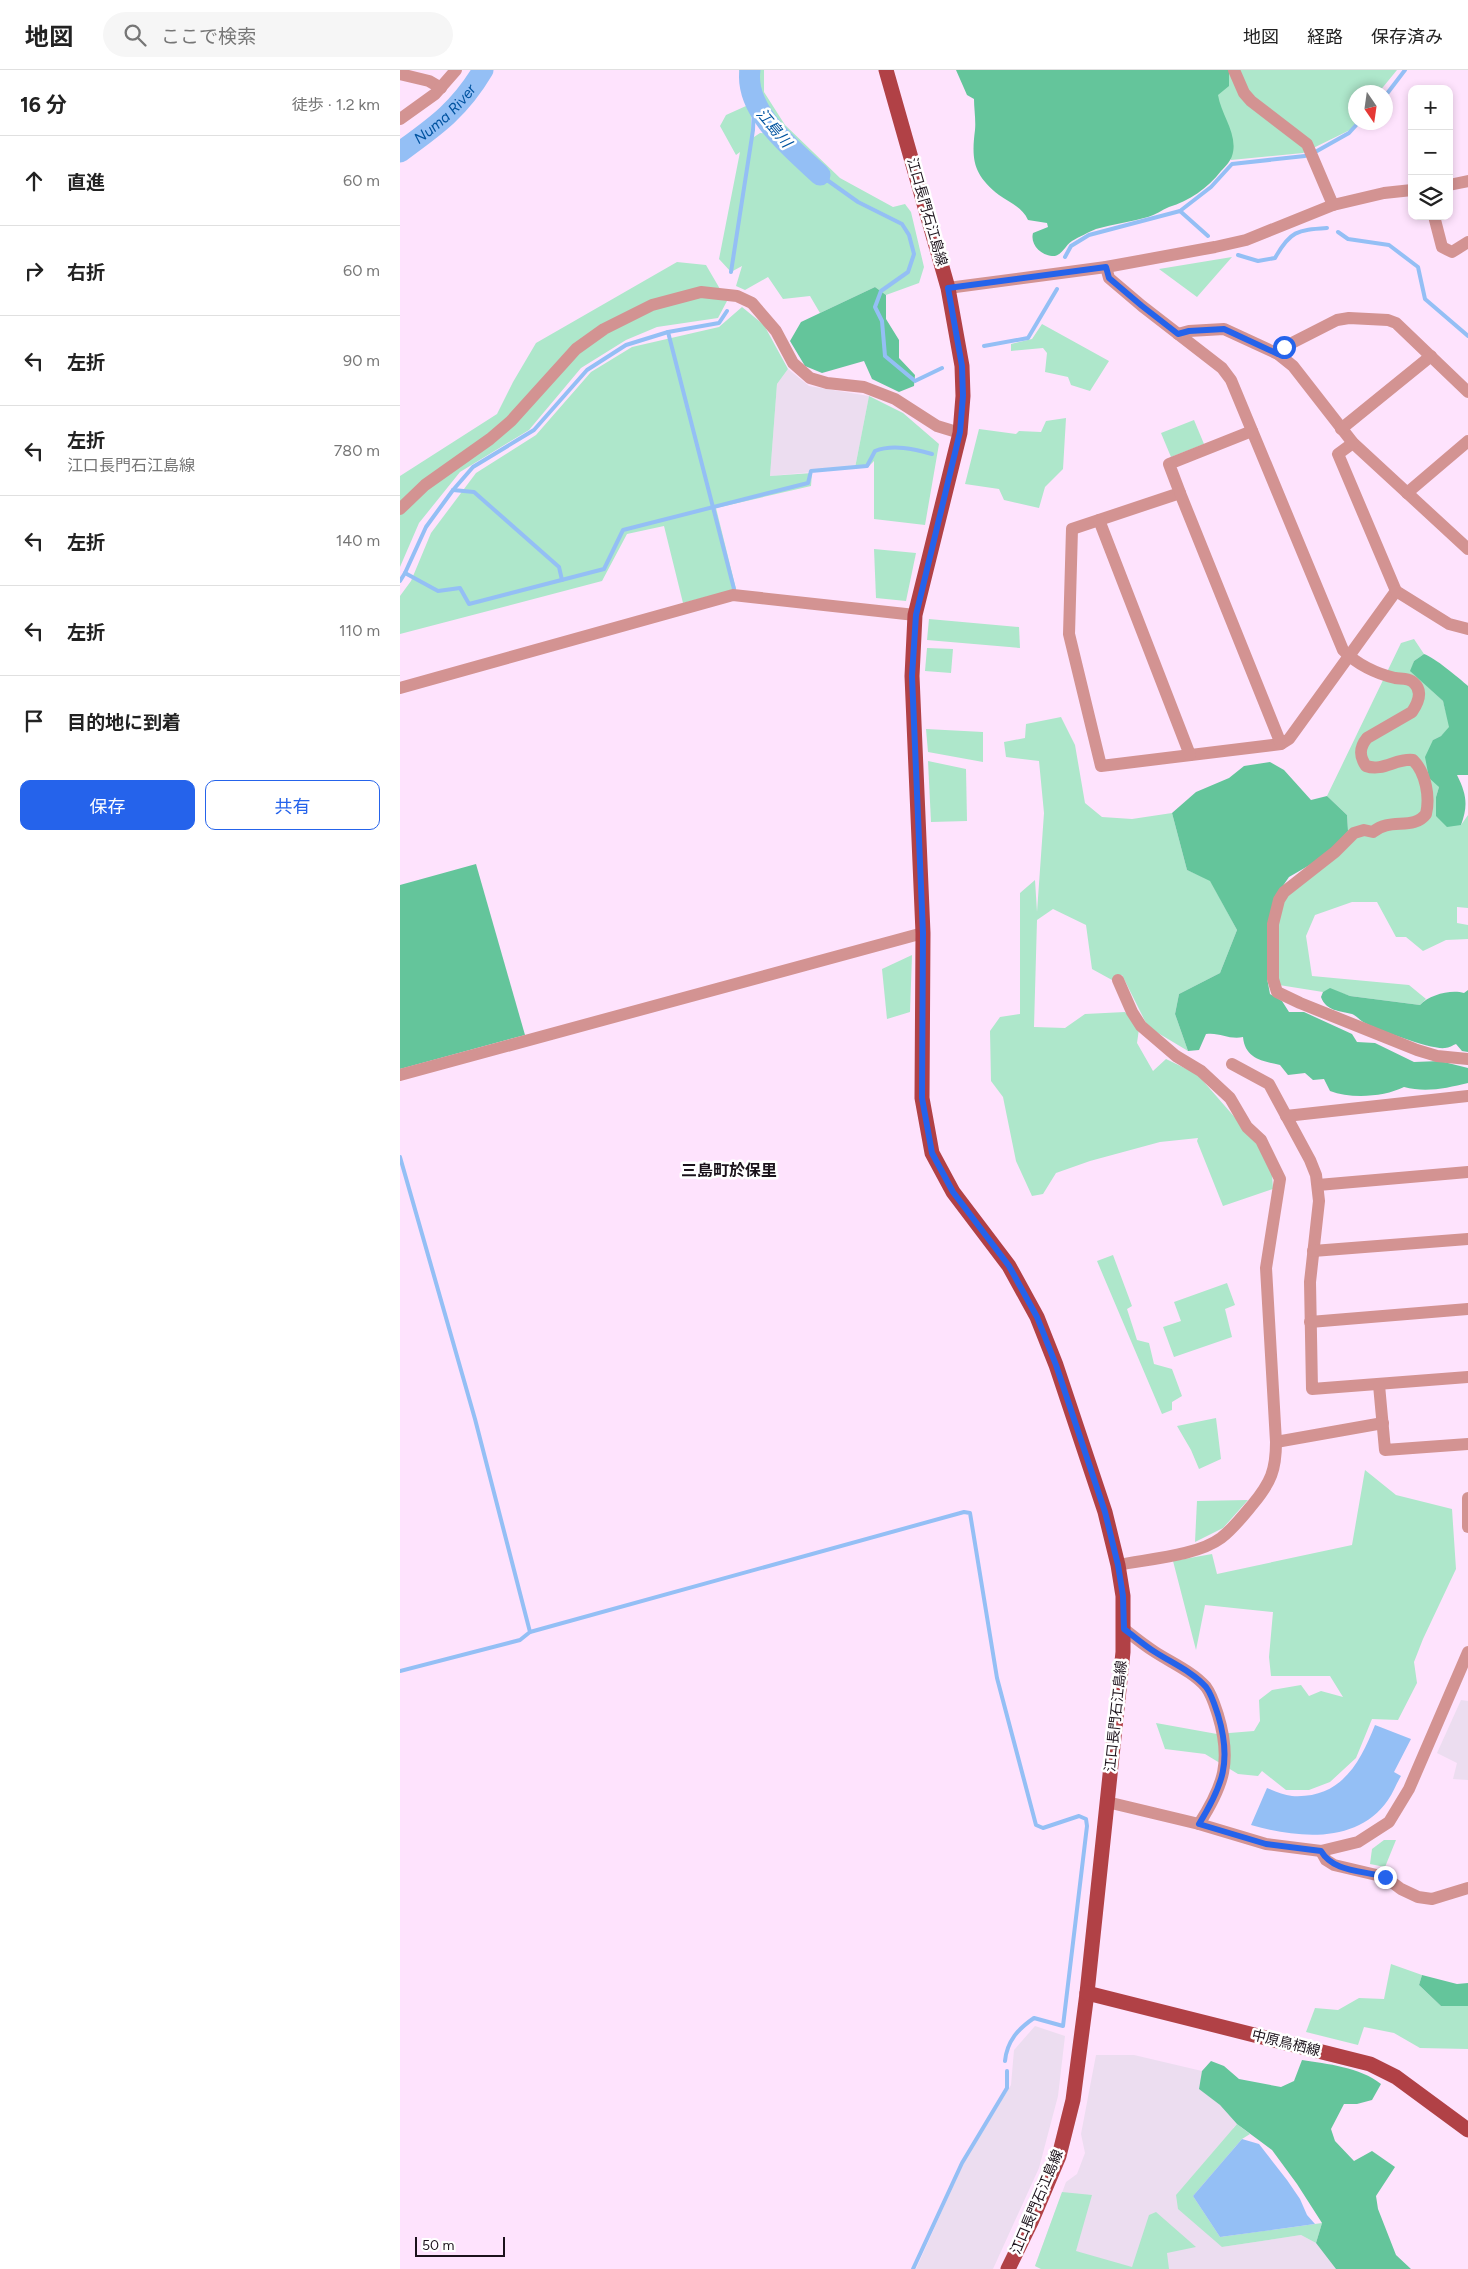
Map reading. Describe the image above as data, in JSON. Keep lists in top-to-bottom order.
{
  "streets": {
    "main road": ["江口長門石江島線", "中原鳥栖線"]
  },
  "crossings": [
    ["江口長門石江島線", "中原鳥栖線"]
  ],
  "districts": ["三島町於保里"],
  "water": ["Numa River", "江島川"],
  "scale_bar": "50 m",
  "north": "bottom",
  "page": {
    "header": "地図",
    "search": "ここで検索",
    "nav": ["地図", "経路", "保存済み"],
    "heading": ["16 分", "徒歩 · 1.2 km"],
    "map_buttons": ["+", "−"],
    "list": [
      ["直進", "60 m"],
      ["右折", "60 m"],
      ["左折", "90 m"],
      ["左折", "江口長門石江島線", "780 m"],
      ["左折", "140 m"],
      ["左折", "110 m"],
      "目的地に到着"
    ],
    "buttons": ["保存", "共有"],
    "scale": "50 m"
  }
}
